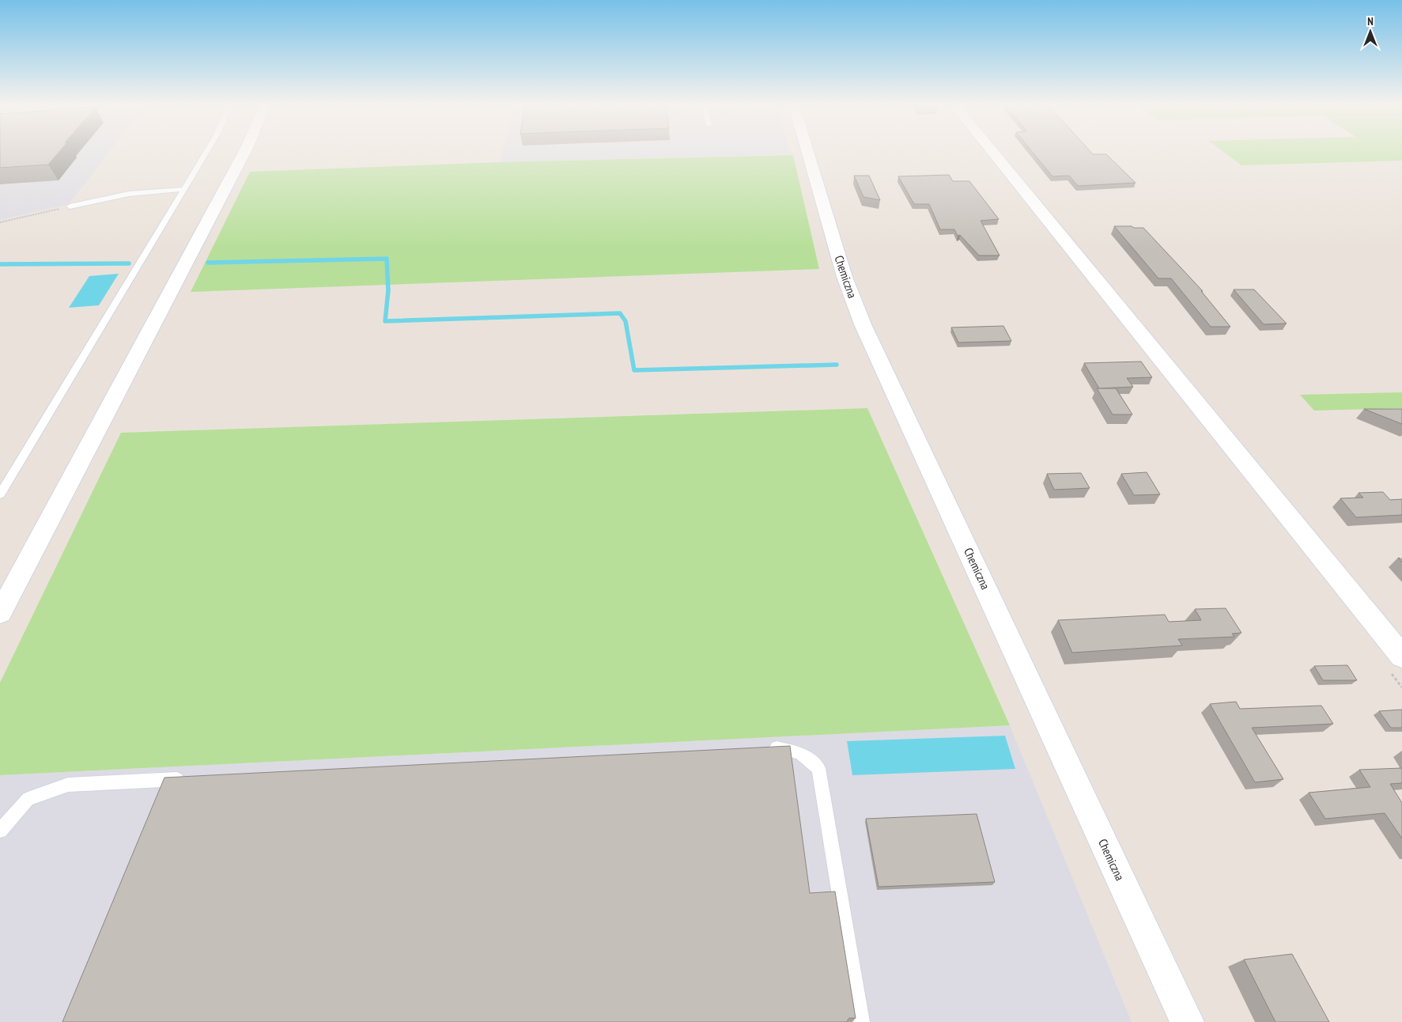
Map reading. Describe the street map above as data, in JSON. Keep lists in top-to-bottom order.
{
  "streets": {
    "street": ["Chemiczna"]
  },
  "north": "top"
}
